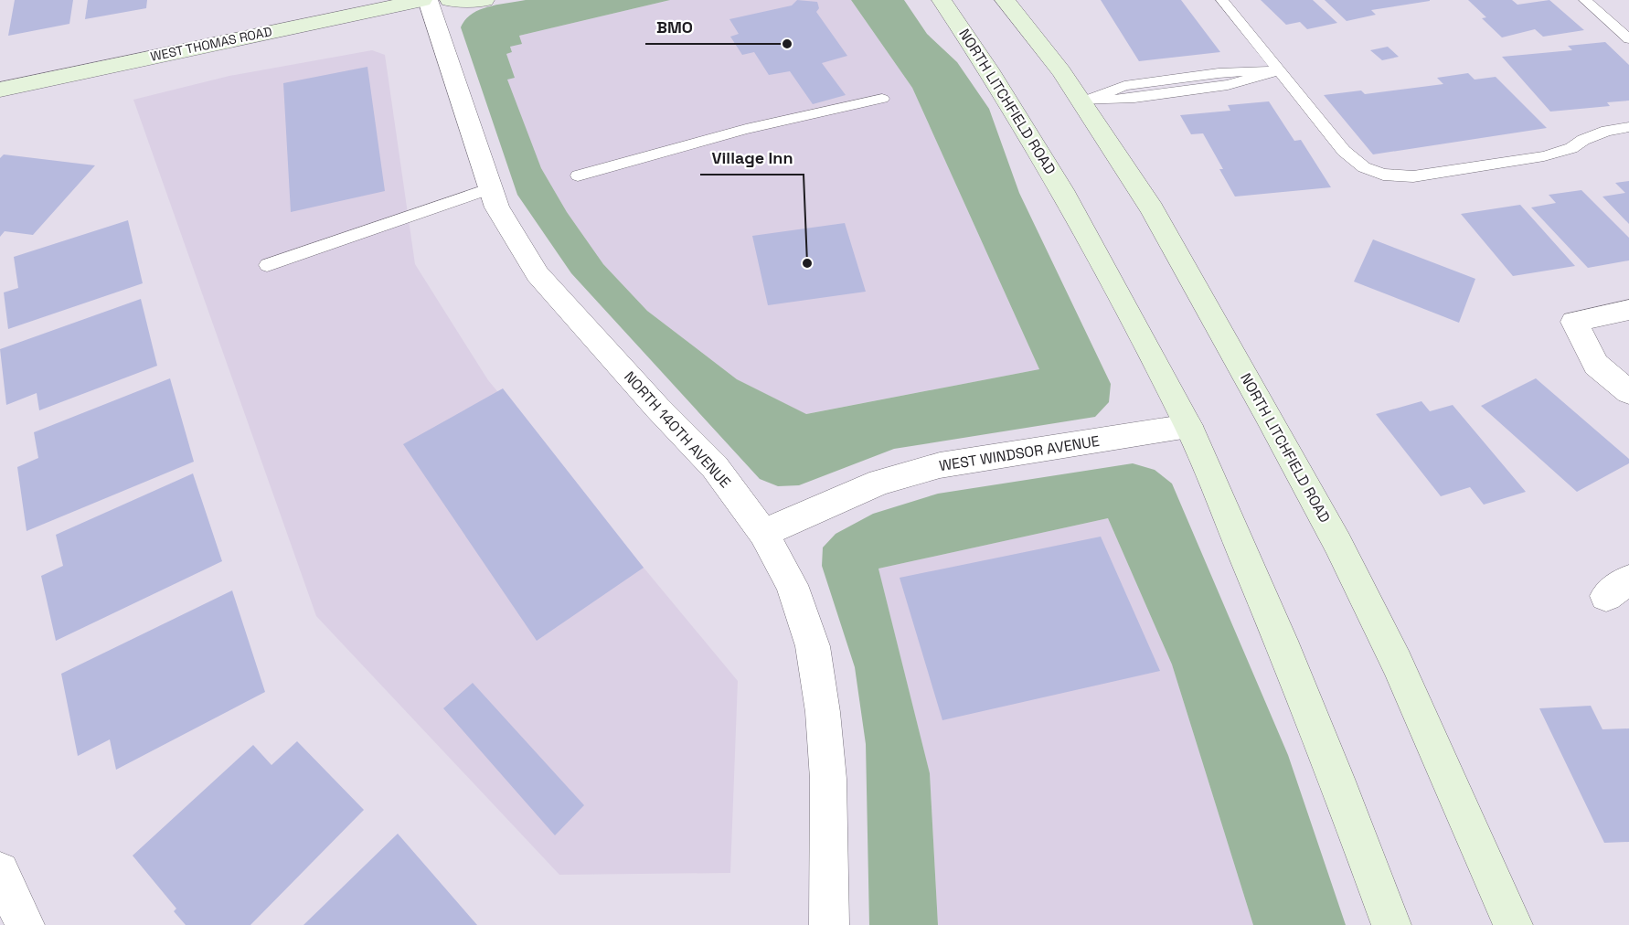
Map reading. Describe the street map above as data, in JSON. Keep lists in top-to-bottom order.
{
  "streets": {
    "main road": ["WEST THOMAS ROAD", "NORTH LITCHFIELD ROAD"],
    "street": ["NORTH 140TH AVENUE", "WEST WINDSOR AVENUE"]
  },
  "crossings": [
    ["NORTH LITCHFIELD ROAD", "WEST WINDSOR AVENUE"],
    ["NORTH 140TH AVENUE", "WEST WINDSOR AVENUE"]
  ],
  "places": ["BMO", "Village Inn"]
}
